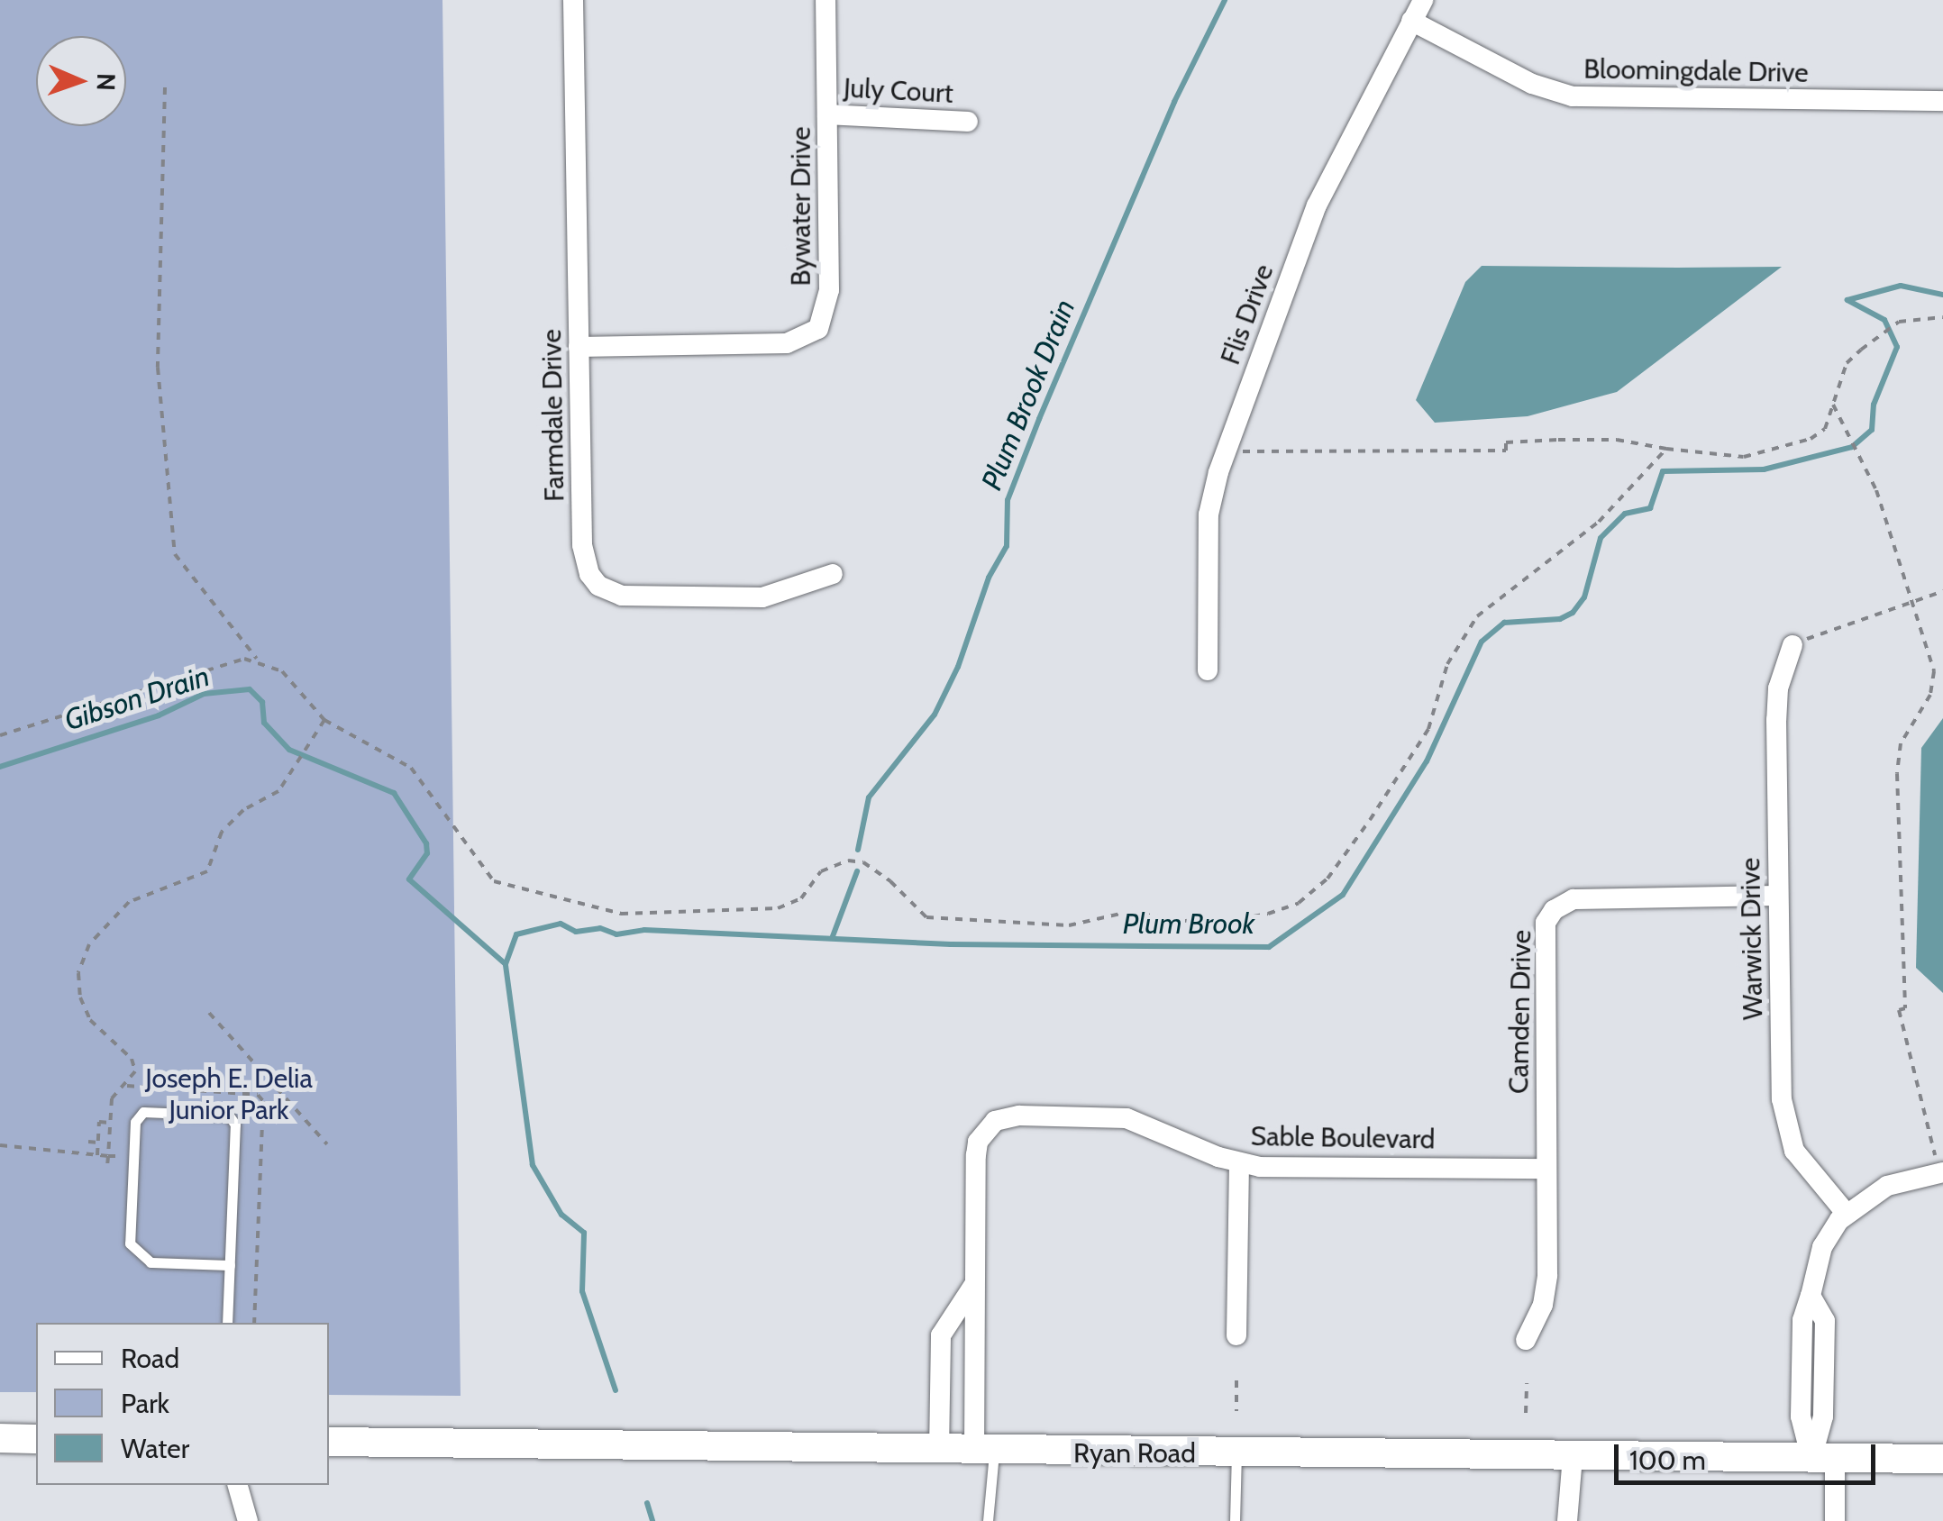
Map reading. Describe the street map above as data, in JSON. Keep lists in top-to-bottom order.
{
  "streets": {
    "main road": ["Ryan Road"],
    "street": [
      "Bloomingdale Drive",
      "July Court",
      "Bywater Drive",
      "Flis Drive",
      "Farmdale Drive",
      "Warwick Drive",
      "Camden Drive",
      "Sable Boulevard"
    ]
  },
  "crossings": [
    ["Bloomingdale Drive", "Flis Drive"],
    ["July Court", "Bywater Drive"],
    ["Bywater Drive", "Farmdale Drive"],
    ["Warwick Drive", "Camden Drive"],
    ["Camden Drive", "Sable Boulevard"],
    ["Sable Boulevard", "Ryan Road"]
  ],
  "water": ["Plum Brook Drain", "Gibson Drain", "Plum Brook"],
  "parks": ["Joseph E. Delia Junior Park"],
  "legend": ["Road", "Park", "Water"],
  "scale_bar": "100 m",
  "north": "right"
}
